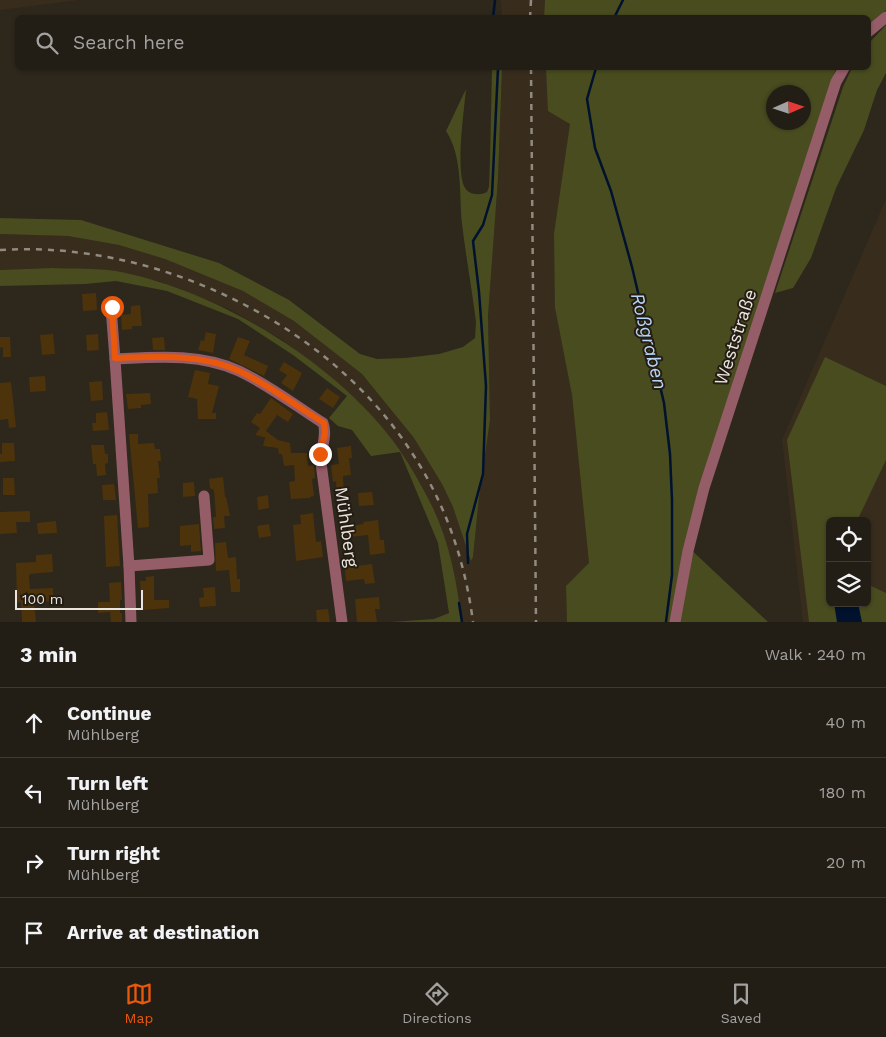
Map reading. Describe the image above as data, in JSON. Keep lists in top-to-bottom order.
{
  "streets": {
    "street": ["Weststraße", "Mühlberg"]
  },
  "water": ["Roßgraben"],
  "scale_bar": "100 m",
  "north": "right",
  "page": {
    "search": "Search here",
    "scale": "100 m",
    "heading": ["3 min", "Walk · 240 m"],
    "list": [
      ["Continue", "Mühlberg", "40 m"],
      ["Turn left", "Mühlberg", "180 m"],
      ["Turn right", "Mühlberg", "20 m"],
      "Arrive at destination"
    ],
    "nav": ["Map", "Directions", "Saved"]
  }
}
